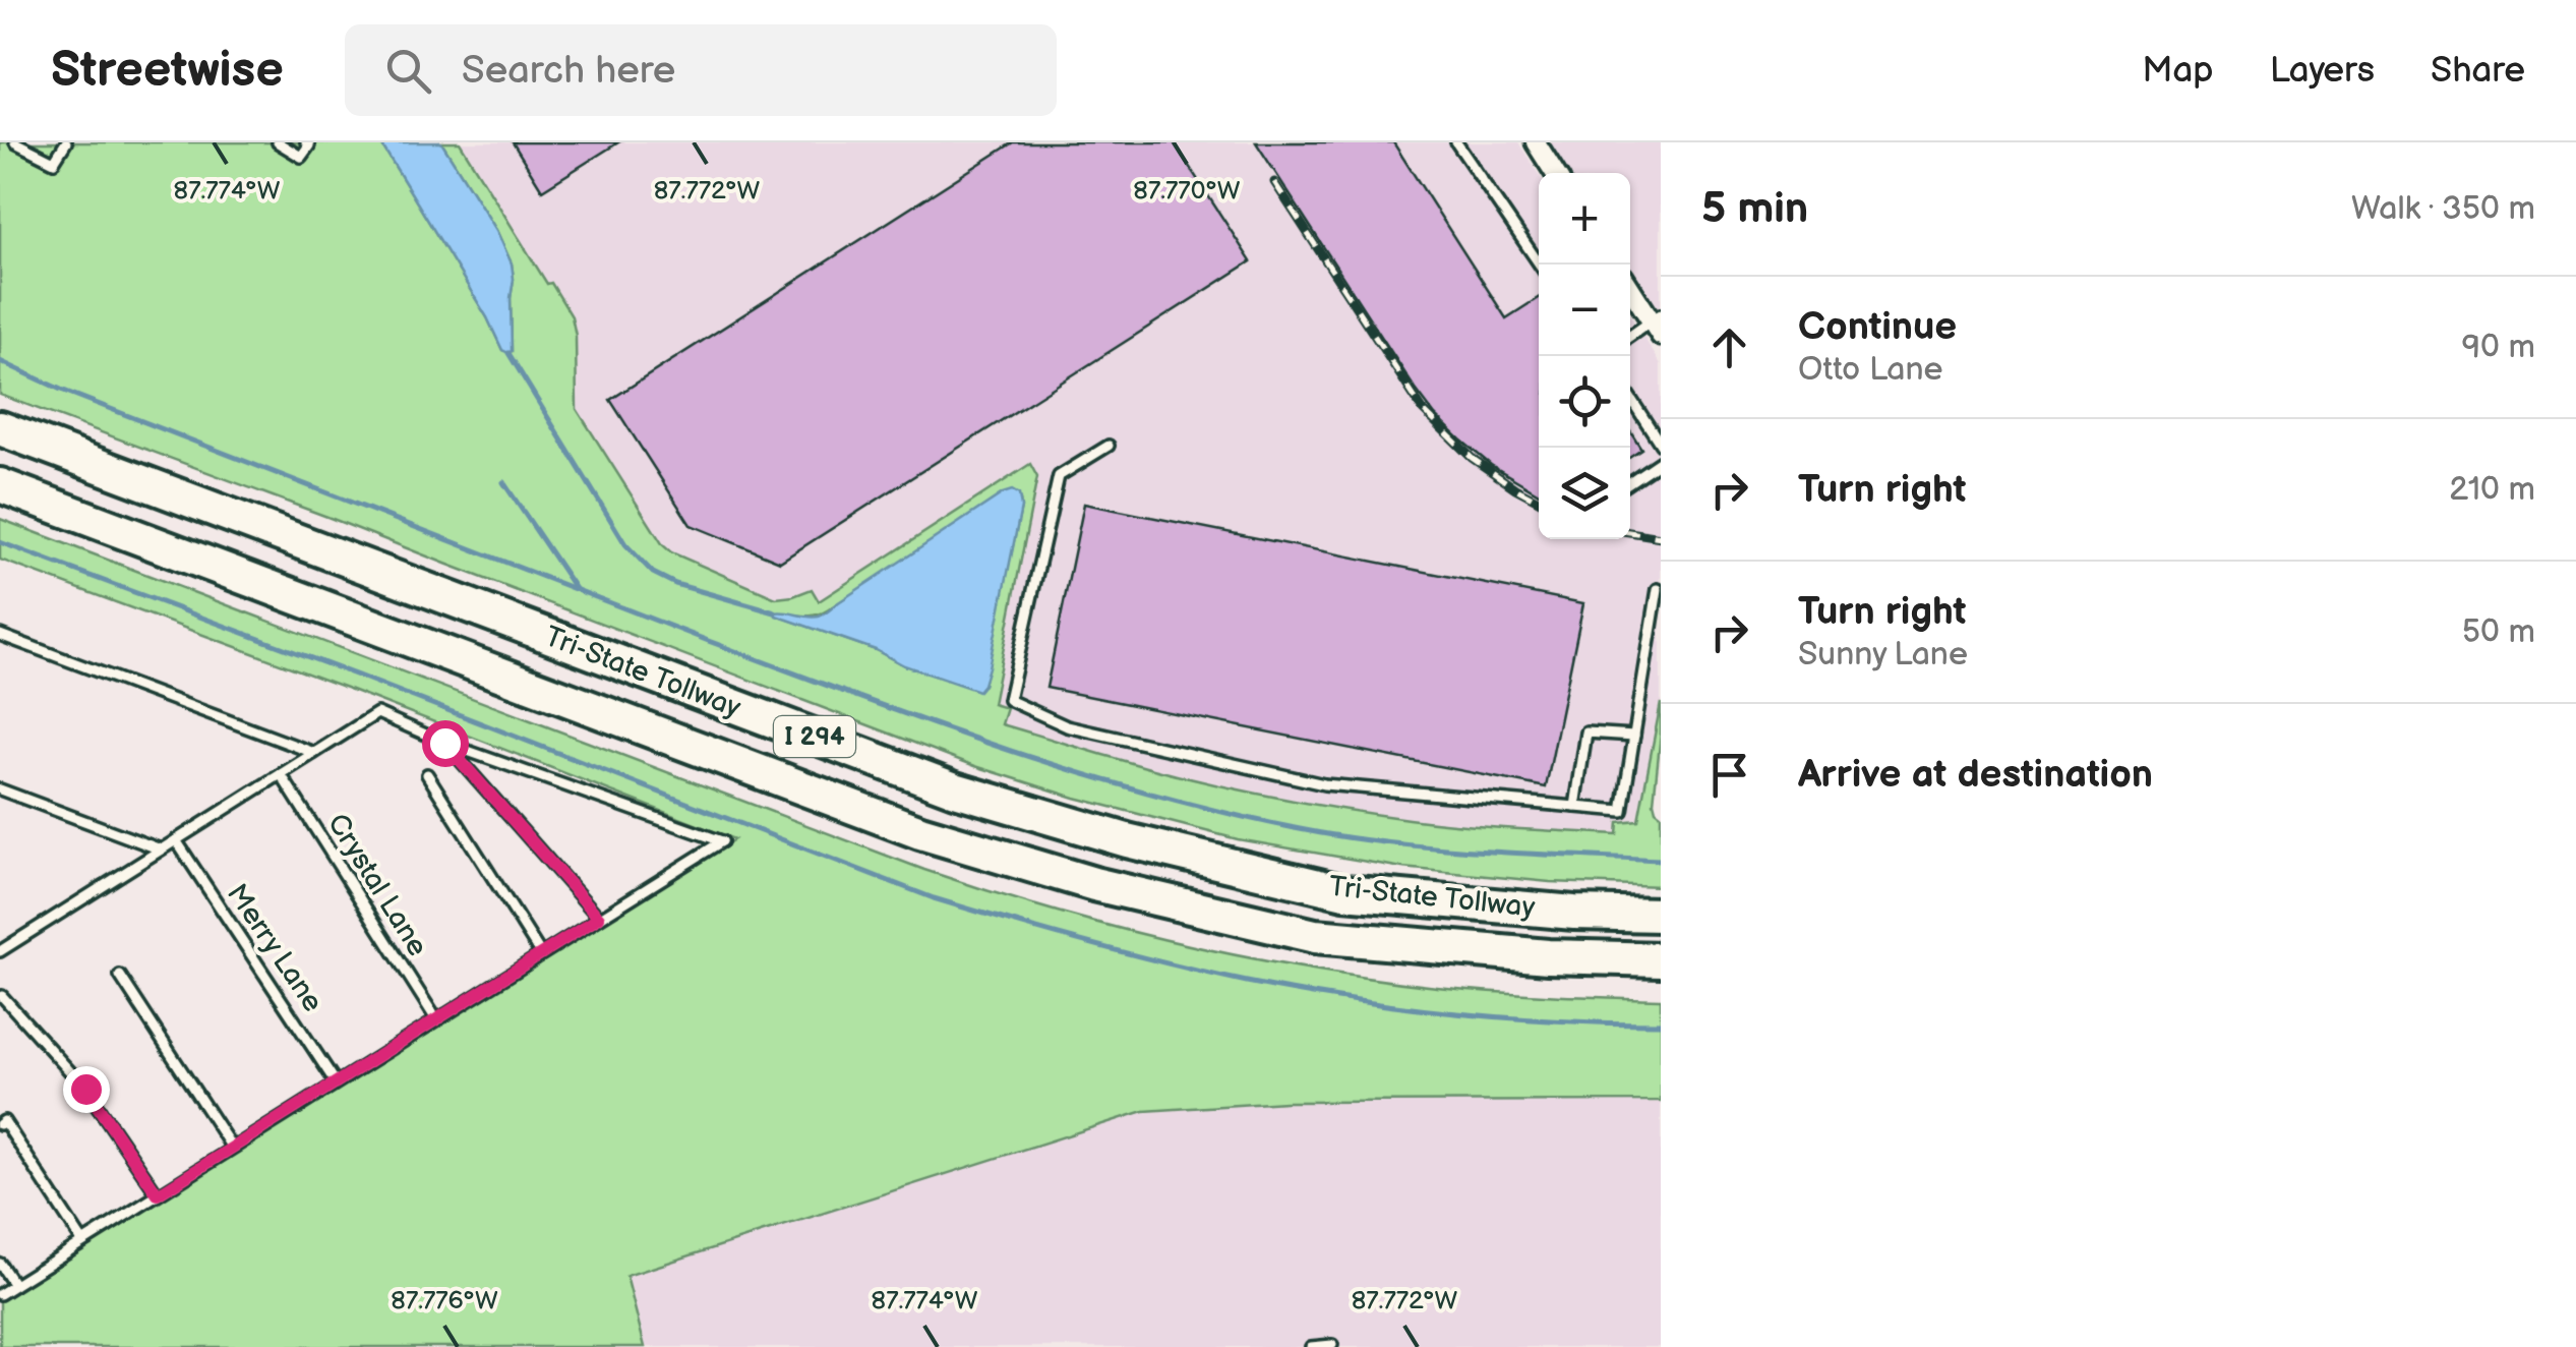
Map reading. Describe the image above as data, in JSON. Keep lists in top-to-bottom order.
{
  "streets": {
    "highway": ["Tri-State Tollway", "I 294"],
    "lane": ["Crystal Lane", "Merry Lane"]
  },
  "page": {
    "header": "Streetwise",
    "search": "Search here",
    "nav": ["Map", "Layers", "Share"],
    "heading": ["5 min", "Walk · 350 m"],
    "map_buttons": ["+", "−"],
    "list": [
      ["Continue", "Otto Lane", "90 m"],
      ["Turn right", "210 m"],
      ["Turn right", "Sunny Lane", "50 m"],
      "Arrive at destination"
    ]
  },
  "coordinates": [
    "87.774°W",
    "87.772°W",
    "87.770°W",
    "87.776°W"
  ]
}
